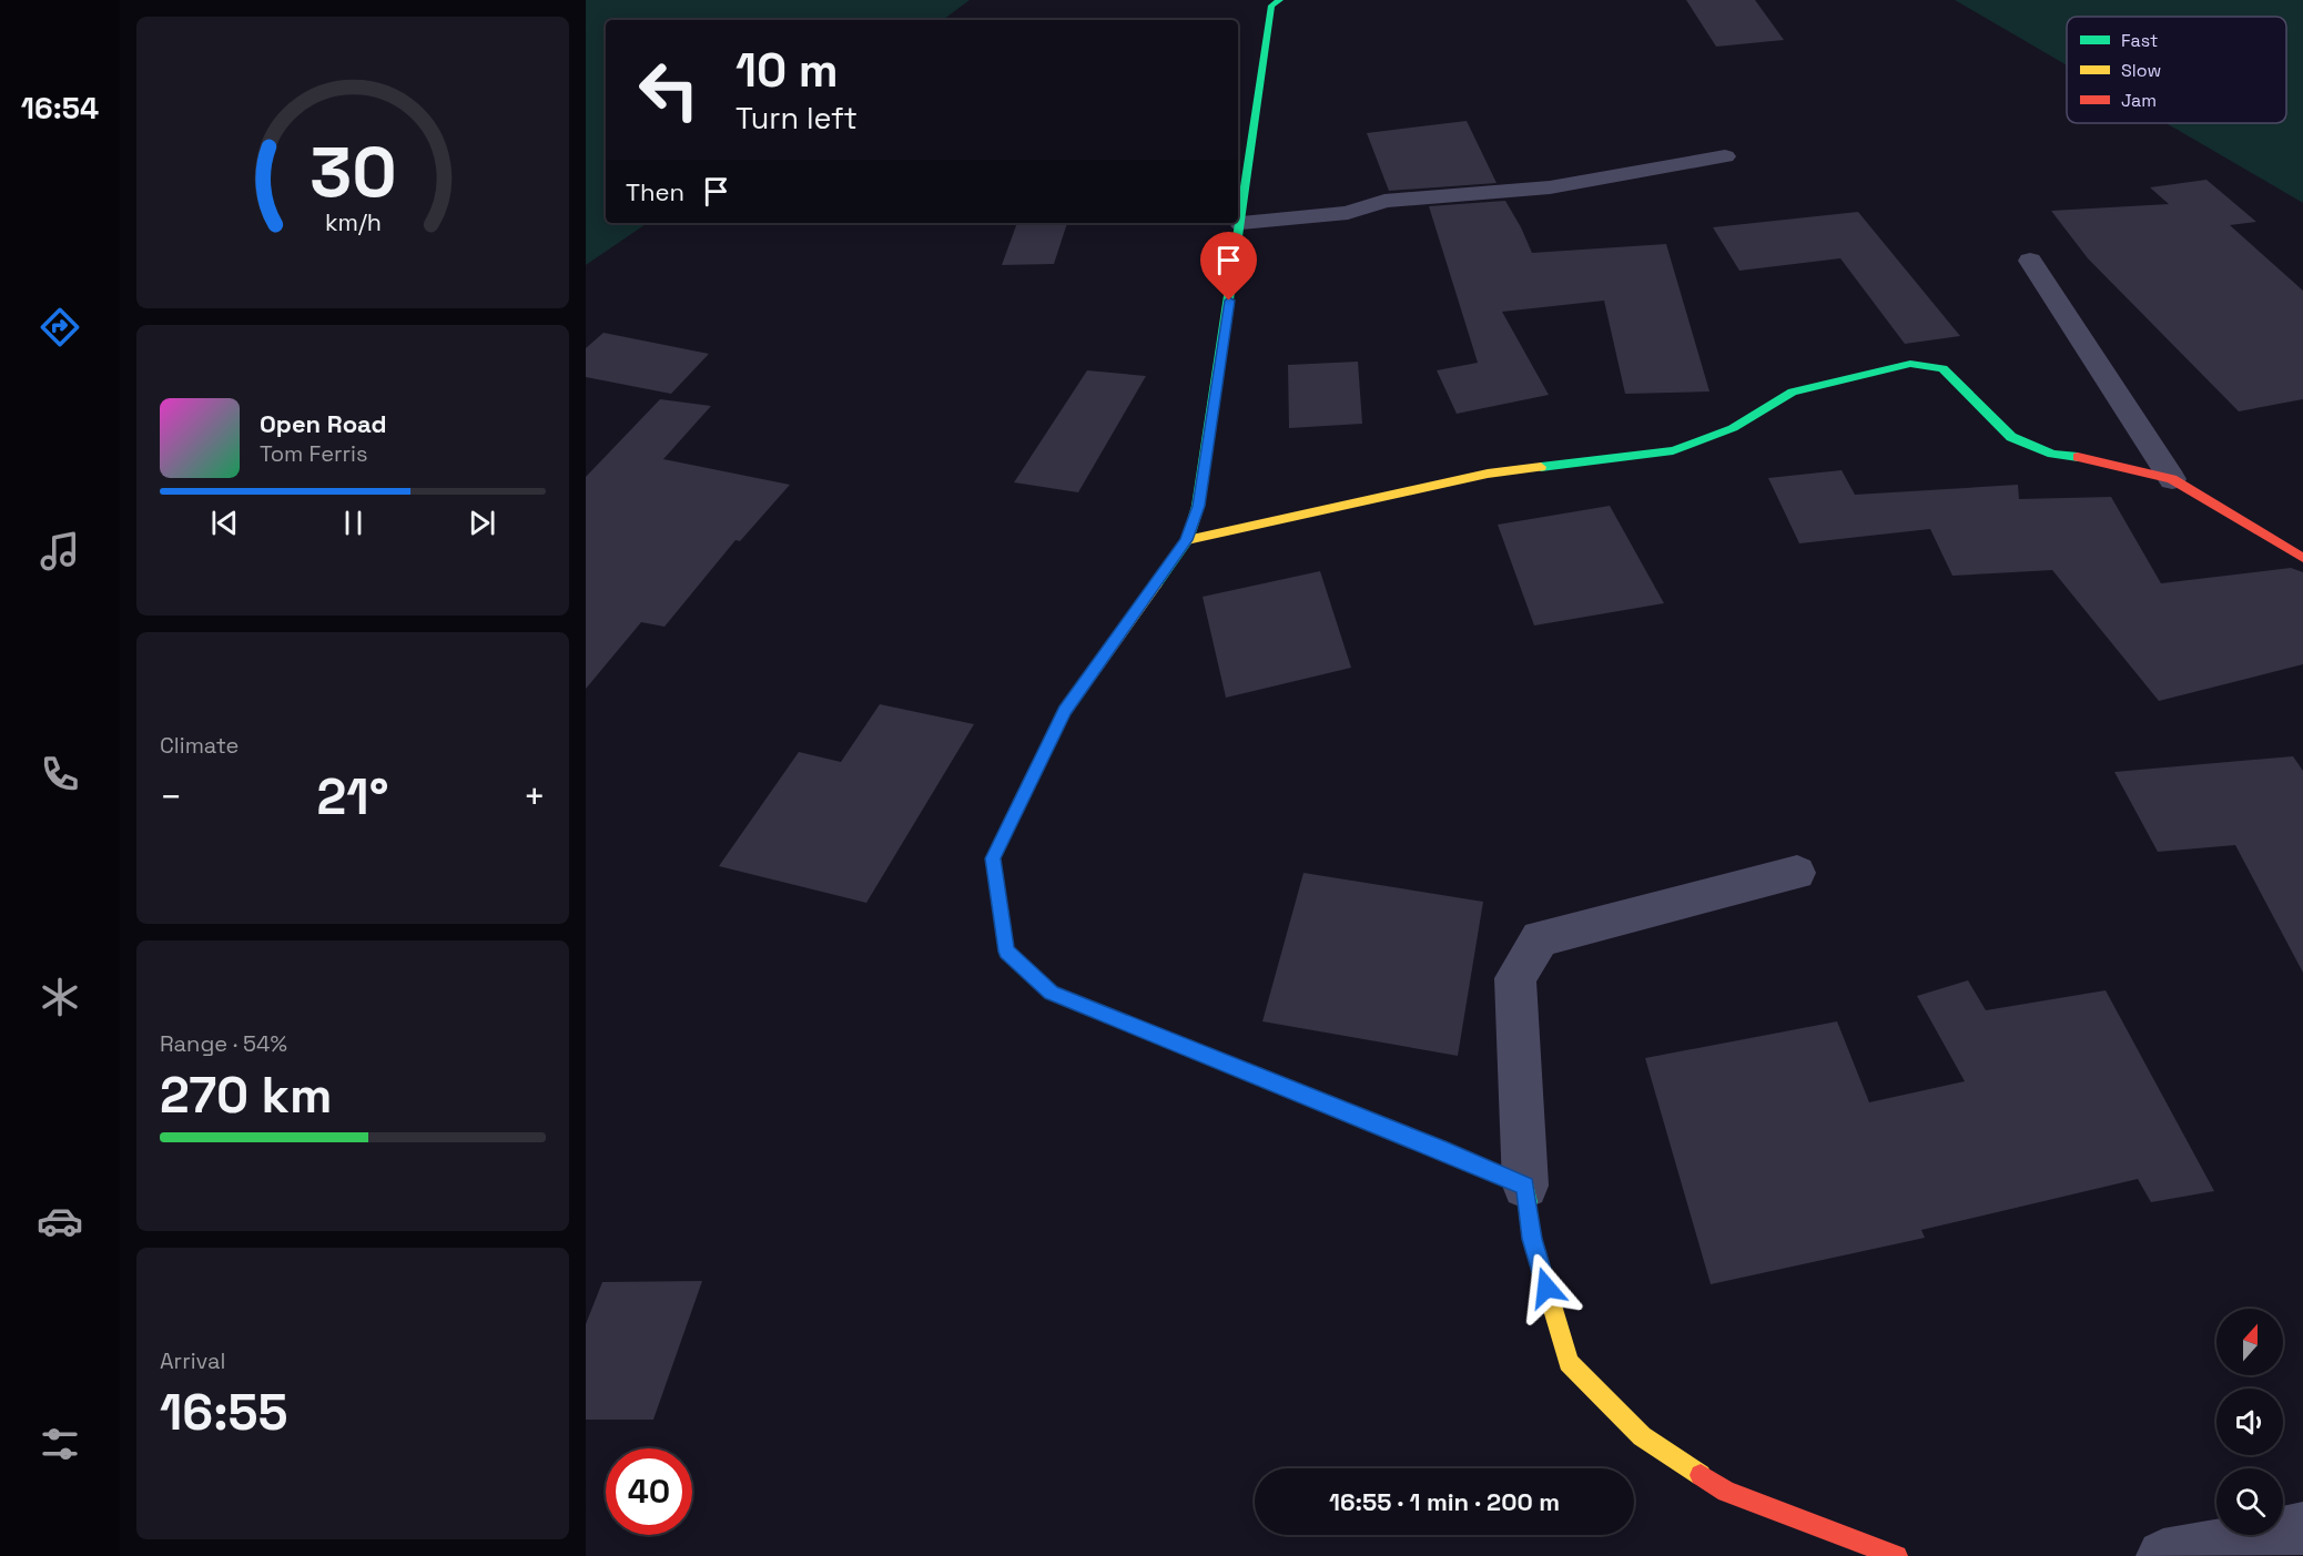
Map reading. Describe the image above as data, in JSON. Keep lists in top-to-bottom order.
{
  "legend": ["Fast", "Slow", "Jam"],
  "north": "top",
  "page": {
    "tabs": "16:54",
    "turn": ["10 m", "Turn left"],
    "then": "Then",
    "song": ["Open Road", "Tom Ferris"],
    "tile": [
      "Climate",
      ["Range · 54%", "270 km"],
      ["Arrival", "16:55"]
    ],
    "heat": ["−", "21°", "+"],
    "limit": "40",
    "trip": "16:55 · 1 min · 200 m",
    "gauge": ["30", "km/h"]
  }
}
